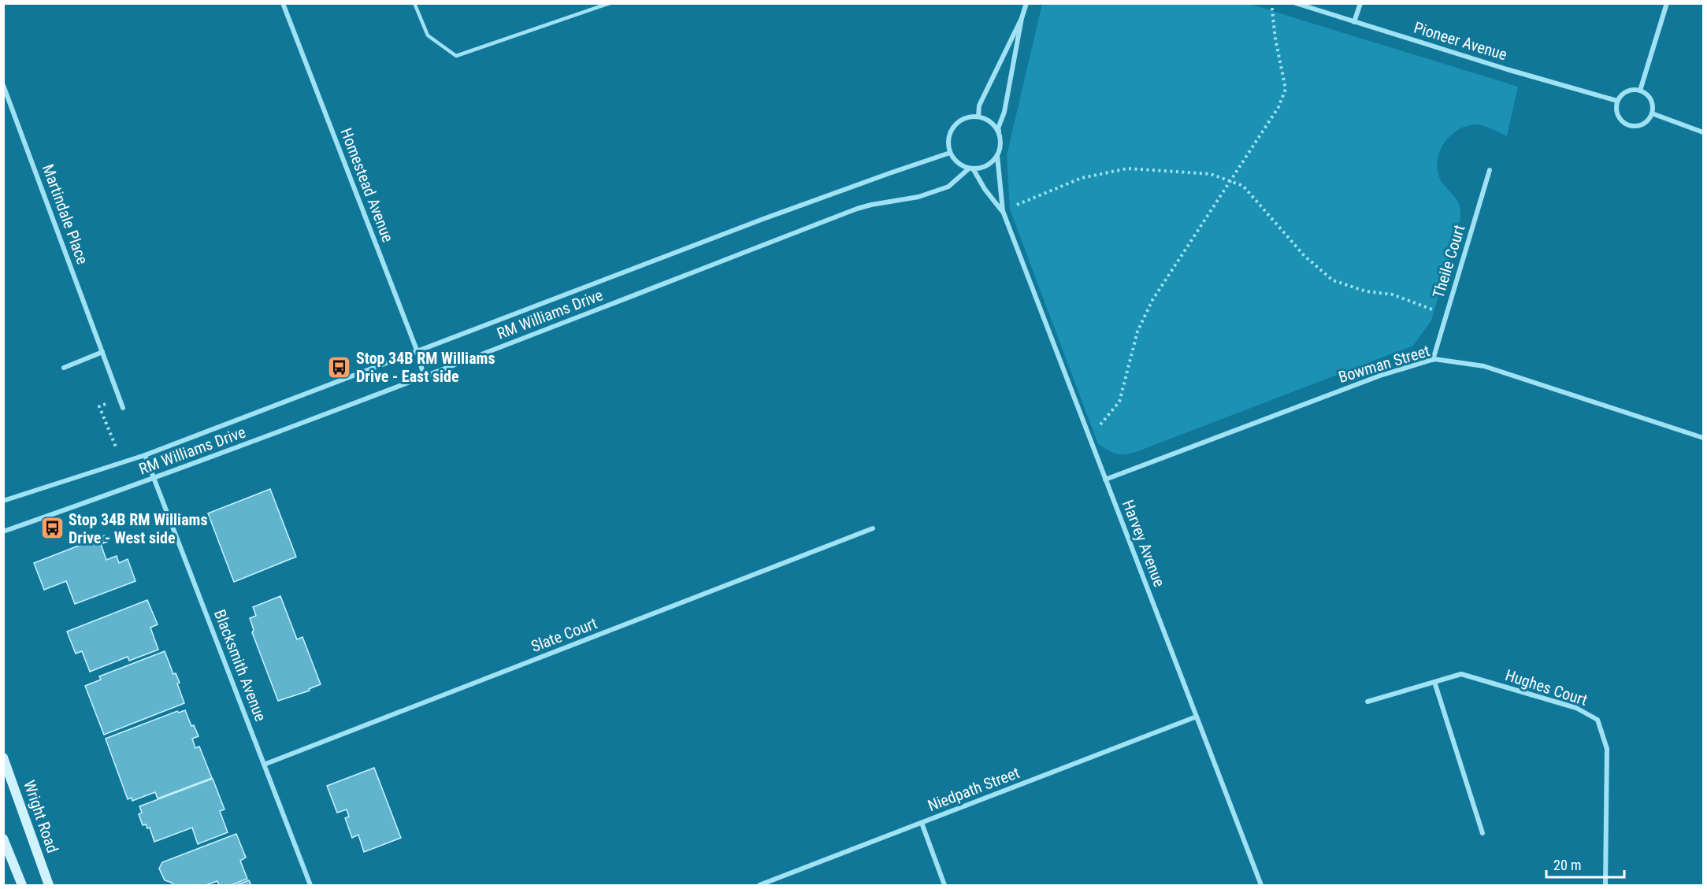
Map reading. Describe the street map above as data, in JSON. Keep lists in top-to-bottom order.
{
  "streets": {
    "main road": ["Wright Road"],
    "street": [
      "Pioneer Avenue",
      "Homestead Avenue",
      "Martindale Place",
      "Theile Court",
      "RM Williams Drive",
      "Bowman Street",
      "Harvey Avenue",
      "Slate Court",
      "Blacksmith Avenue",
      "Hughes Court",
      "Niedpath Street"
    ]
  },
  "crossings": [
    ["Homestead Avenue", "RM Williams Drive"],
    ["Theile Court", "Bowman Street"],
    ["RM Williams Drive", "Harvey Avenue"],
    ["RM Williams Drive", "Blacksmith Avenue"],
    ["Bowman Street", "Harvey Avenue"],
    ["Harvey Avenue", "Niedpath Street"],
    ["Slate Court", "Blacksmith Avenue"]
  ],
  "places": {
    "bus stop": ["Stop 34B RM Williams Drive - East side", "Stop 34B RM Williams Drive - West side"]
  },
  "scale_bar": "20 m"
}
